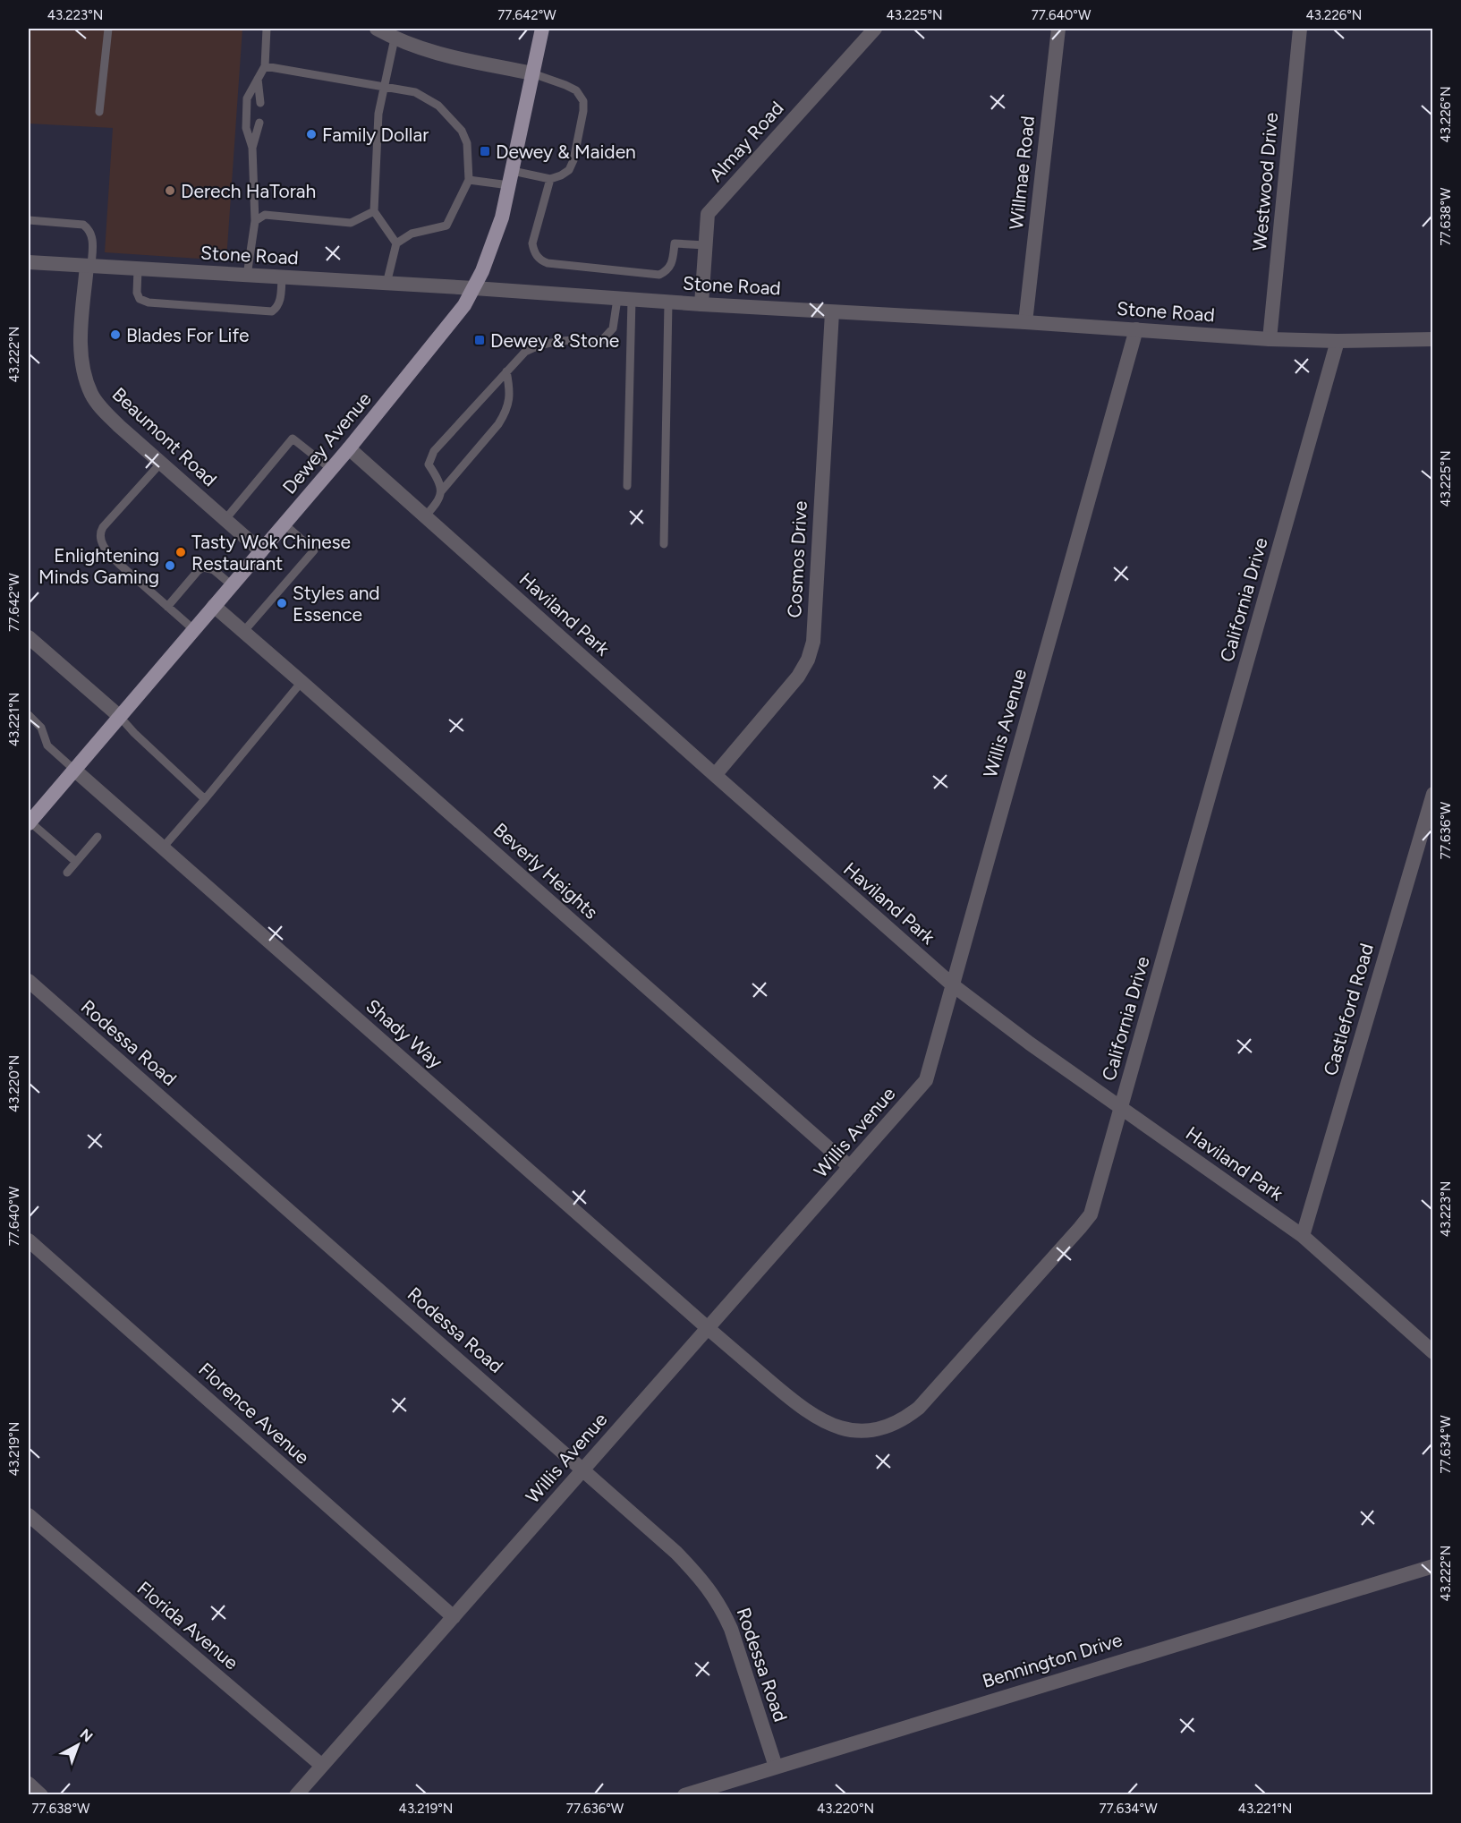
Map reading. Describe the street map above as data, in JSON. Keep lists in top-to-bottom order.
{
  "streets": {
    "main road": ["Dewey Avenue"],
    "street": [
      "Almay Road",
      "Willmae Road",
      "Westwood Drive",
      "Stone Road",
      "Beaumont Road",
      "Cosmos Drive",
      "California Drive",
      "Haviland Park",
      "Willis Avenue",
      "Beverly Heights",
      "Castleford Road",
      "Shady Way",
      "Rodessa Road",
      "Florence Avenue",
      "Florida Avenue",
      "Bennington Drive"
    ]
  },
  "crossings": [
    ["Almay Road", "Stone Road"],
    ["Willmae Road", "Stone Road"],
    ["Westwood Drive", "Stone Road"],
    ["Stone Road", "Beaumont Road"],
    ["Stone Road", "Dewey Avenue"],
    ["Stone Road", "Cosmos Drive"],
    ["Stone Road", "California Drive"],
    ["Stone Road", "Willis Avenue"],
    ["Beaumont Road", "Dewey Avenue"],
    ["Dewey Avenue", "Haviland Park"],
    ["Dewey Avenue", "Beverly Heights"],
    ["Dewey Avenue", "Shady Way"],
    ["Cosmos Drive", "Haviland Park"],
    ["California Drive", "Haviland Park"],
    ["California Drive", "Willis Avenue"],
    ["California Drive", "Shady Way"],
    ["Haviland Park", "Willis Avenue"],
    ["Haviland Park", "Castleford Road"],
    ["Willis Avenue", "Beverly Heights"],
    ["Willis Avenue", "Shady Way"],
    ["Willis Avenue", "Rodessa Road"],
    ["Willis Avenue", "Florence Avenue"],
    ["Willis Avenue", "Florida Avenue"],
    ["Rodessa Road", "Bennington Drive"]
  ],
  "places": {
    "other": [
      "Family Dollar",
      "Derech HaTorah",
      "Blades For Life",
      "Tasty Wok Chinese Restaurant",
      "Enlightening Minds Gaming",
      "Styles and Essence"
    ],
    "transit": ["Dewey & Maiden", "Dewey & Stone"]
  },
  "north": "top right",
  "coordinates": [
    "43.223°N",
    "77.642°W",
    "43.225°N",
    "77.640°W",
    "43.226°N",
    "77.638°W",
    "43.222°N",
    "43.221°N",
    "77.636°W",
    "43.220°N",
    "77.634°W",
    "43.219°N"
  ]
}
